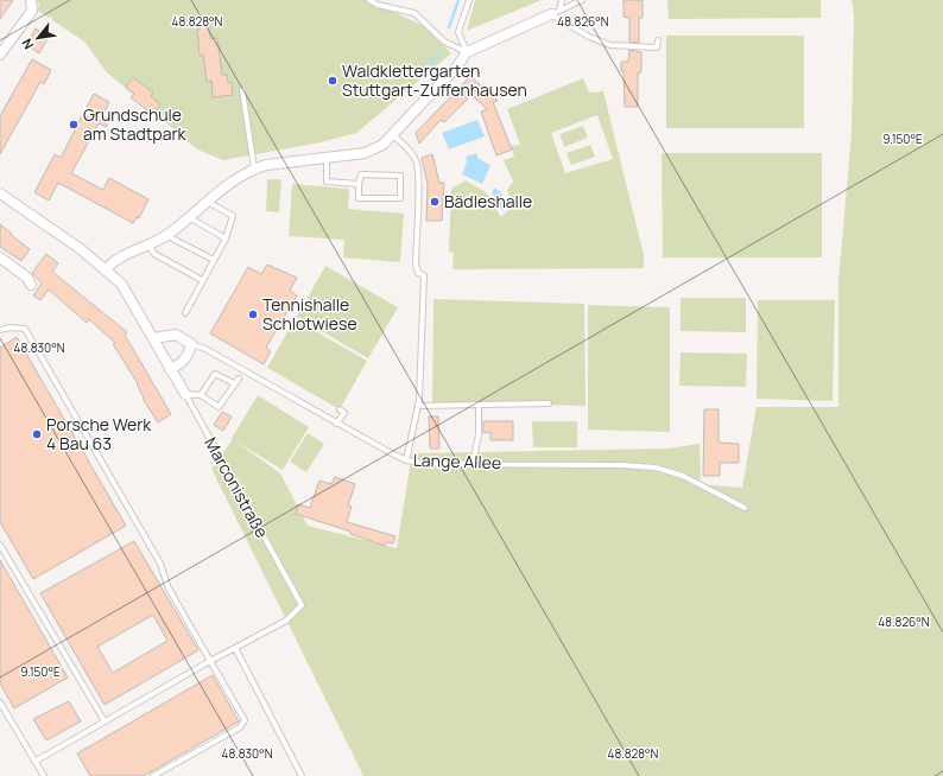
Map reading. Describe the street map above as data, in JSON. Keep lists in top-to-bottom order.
{
  "streets": {
    "street": ["Marconistraße"],
    "lane": ["Lange Allee"]
  },
  "places": [
    "Waldklettergarten Stuttgart-Zuffenhausen",
    "Grundschule am Stadtpark",
    "Bädleshalle",
    "Tennishalle Schlotwiese",
    "Porsche Werk 4 Bau 63"
  ],
  "north": "bottom left",
  "coordinates": [
    "48.828°N",
    "48.826°N",
    "9.150°E",
    "48.830°N"
  ]
}
